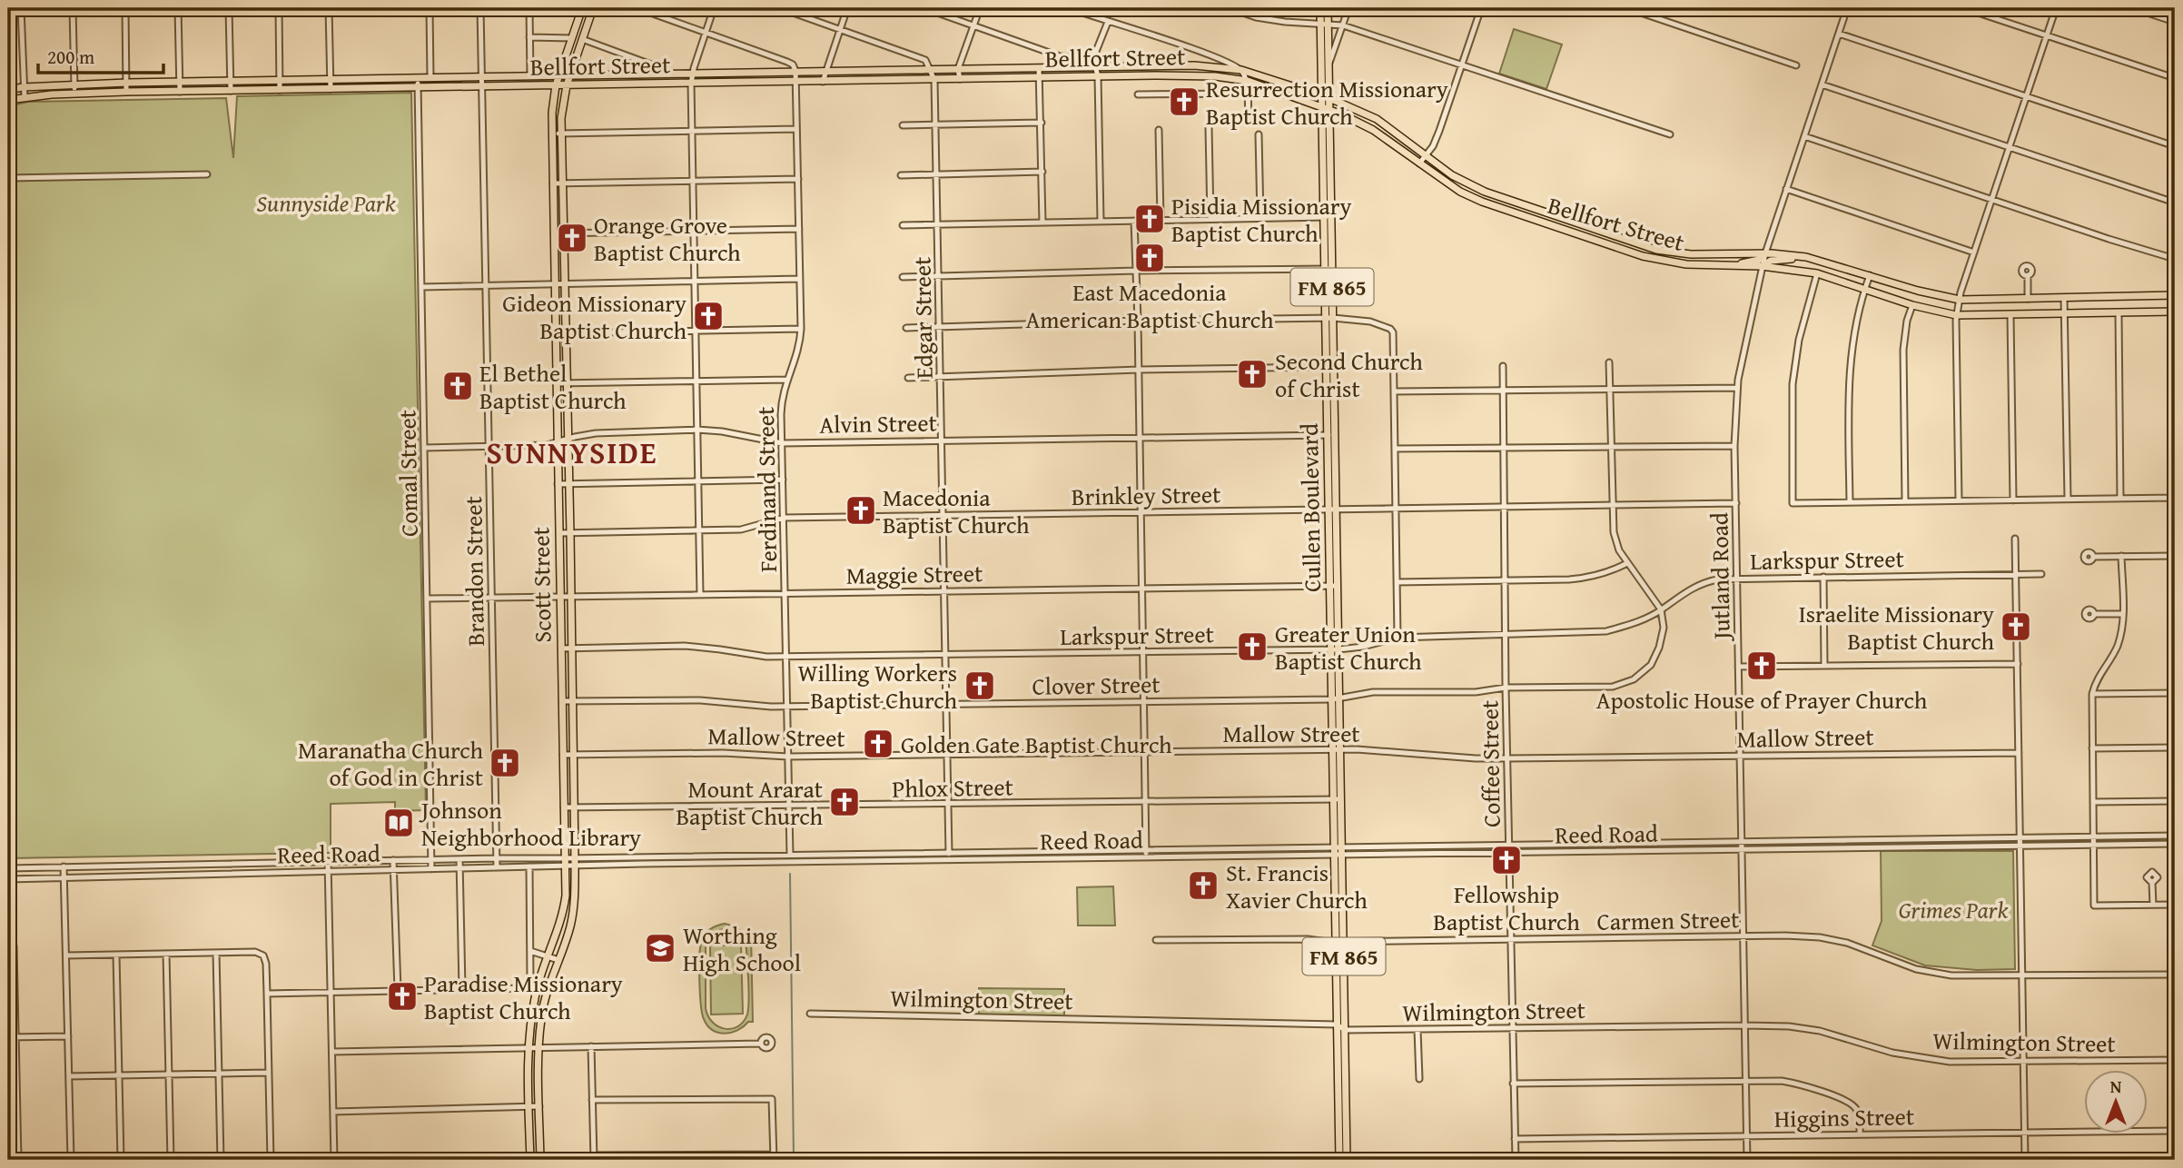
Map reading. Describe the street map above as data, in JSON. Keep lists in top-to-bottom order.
{
  "streets": {
    "main road": [
      "Bellfort Street",
      "FM 865",
      "Cullen Boulevard",
      "Scott Street"
    ],
    "street": [
      "Edgar Street",
      "Alvin Street",
      "Comal Street",
      "Ferdinand Street",
      "Brinkley Street",
      "Larkspur Street",
      "Brandon Street",
      "Maggie Street",
      "Jutland Road",
      "Clover Street",
      "Mallow Street",
      "Coffee Street",
      "Phlox Street",
      "Reed Road",
      "Carmen Street",
      "Wilmington Street",
      "Higgins Street"
    ]
  },
  "crossings": [
    ["Bellfort Street", "Edgar Street"],
    ["Bellfort Street", "Comal Street"],
    ["Bellfort Street", "Ferdinand Street"],
    ["Bellfort Street", "Cullen Boulevard"],
    ["Bellfort Street", "Brandon Street"],
    ["Bellfort Street", "Jutland Road"],
    ["Bellfort Street", "Scott Street"],
    ["Edgar Street", "Alvin Street"],
    ["Edgar Street", "Brinkley Street"],
    ["Edgar Street", "Larkspur Street"],
    ["Edgar Street", "Maggie Street"],
    ["Edgar Street", "Clover Street"],
    ["Edgar Street", "Mallow Street"],
    ["Edgar Street", "Phlox Street"],
    ["Edgar Street", "Reed Road"],
    ["Alvin Street", "Comal Street"],
    ["Alvin Street", "Ferdinand Street"],
    ["Alvin Street", "Cullen Boulevard"],
    ["Alvin Street", "Brandon Street"],
    ["Alvin Street", "Scott Street"],
    ["Comal Street", "Maggie Street"],
    ["Comal Street", "Reed Road"],
    ["Ferdinand Street", "Brinkley Street"],
    ["Ferdinand Street", "Larkspur Street"],
    ["Ferdinand Street", "Maggie Street"],
    ["Ferdinand Street", "Clover Street"],
    ["Ferdinand Street", "Mallow Street"],
    ["Ferdinand Street", "Phlox Street"],
    ["Ferdinand Street", "Reed Road"],
    ["Brinkley Street", "Cullen Boulevard"],
    ["Brinkley Street", "Jutland Road"],
    ["Brinkley Street", "Scott Street"],
    ["Brinkley Street", "Coffee Street"],
    ["Cullen Boulevard", "Larkspur Street"],
    ["Cullen Boulevard", "Maggie Street"],
    ["Cullen Boulevard", "Clover Street"],
    ["Cullen Boulevard", "Mallow Street"],
    ["Cullen Boulevard", "Phlox Street"],
    ["Cullen Boulevard", "Reed Road"],
    ["Cullen Boulevard", "Carmen Street"],
    ["Cullen Boulevard", "Wilmington Street"],
    ["Larkspur Street", "Jutland Road"],
    ["Larkspur Street", "Scott Street"],
    ["Larkspur Street", "Clover Street"],
    ["Larkspur Street", "Coffee Street"],
    ["Brandon Street", "Maggie Street"],
    ["Brandon Street", "Reed Road"],
    ["Maggie Street", "Scott Street"],
    ["Jutland Road", "Mallow Street"],
    ["Jutland Road", "Reed Road"],
    ["Jutland Road", "Carmen Street"],
    ["Jutland Road", "Wilmington Street"],
    ["Jutland Road", "Higgins Street"],
    ["Scott Street", "Clover Street"],
    ["Scott Street", "Mallow Street"],
    ["Scott Street", "Phlox Street"],
    ["Scott Street", "Reed Road"],
    ["Clover Street", "Coffee Street"],
    ["Mallow Street", "Coffee Street"],
    ["Coffee Street", "Reed Road"],
    ["Coffee Street", "Carmen Street"],
    ["Coffee Street", "Wilmington Street"],
    ["Coffee Street", "Higgins Street"]
  ],
  "districts": ["SUNNYSIDE"],
  "parks": ["Sunnyside Park", "Grimes Park"],
  "places": {
    "church": [
      "Resurrection Missionary Baptist Church",
      "Pisidia Missionary Baptist Church",
      "Orange Grove Baptist Church",
      "East Macedonia American Baptist Church",
      "Gideon Missionary Baptist Church",
      "Second Church of Christ",
      "El Bethel Baptist Church",
      "Macedonia Baptist Church",
      "Israelite Missionary Baptist Church",
      "Greater Union Baptist Church",
      "Apostolic House of Prayer Church",
      "Willing Workers Baptist Church",
      "Golden Gate Baptist Church",
      "Maranatha Church of God in Christ",
      "Mount Ararat Baptist Church",
      "Fellowship Baptist Church",
      "St. Francis Xavier Church",
      "Paradise Missionary Baptist Church"
    ],
    "library": ["Johnson Neighborhood Library"],
    "school or university": ["Worthing High School"]
  },
  "scale_bar": "200 m",
  "north": "top"
}
